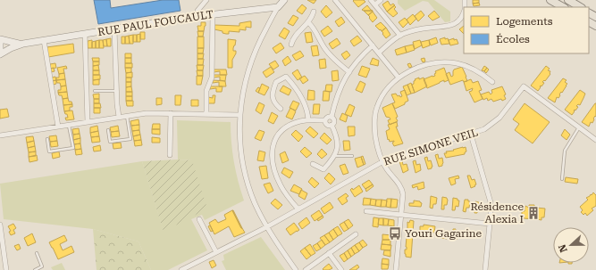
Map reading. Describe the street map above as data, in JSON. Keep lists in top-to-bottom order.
{
  "streets": {
    "street": ["RUE PAUL FOUCAULT", "RUE SIMONE VEIL"]
  },
  "places": {
    "building": ["Résidence Alexia I"],
    "bus stop": ["Youri Gagarine"]
  },
  "legend": ["Logements", "Écoles"],
  "north": "left"
}
